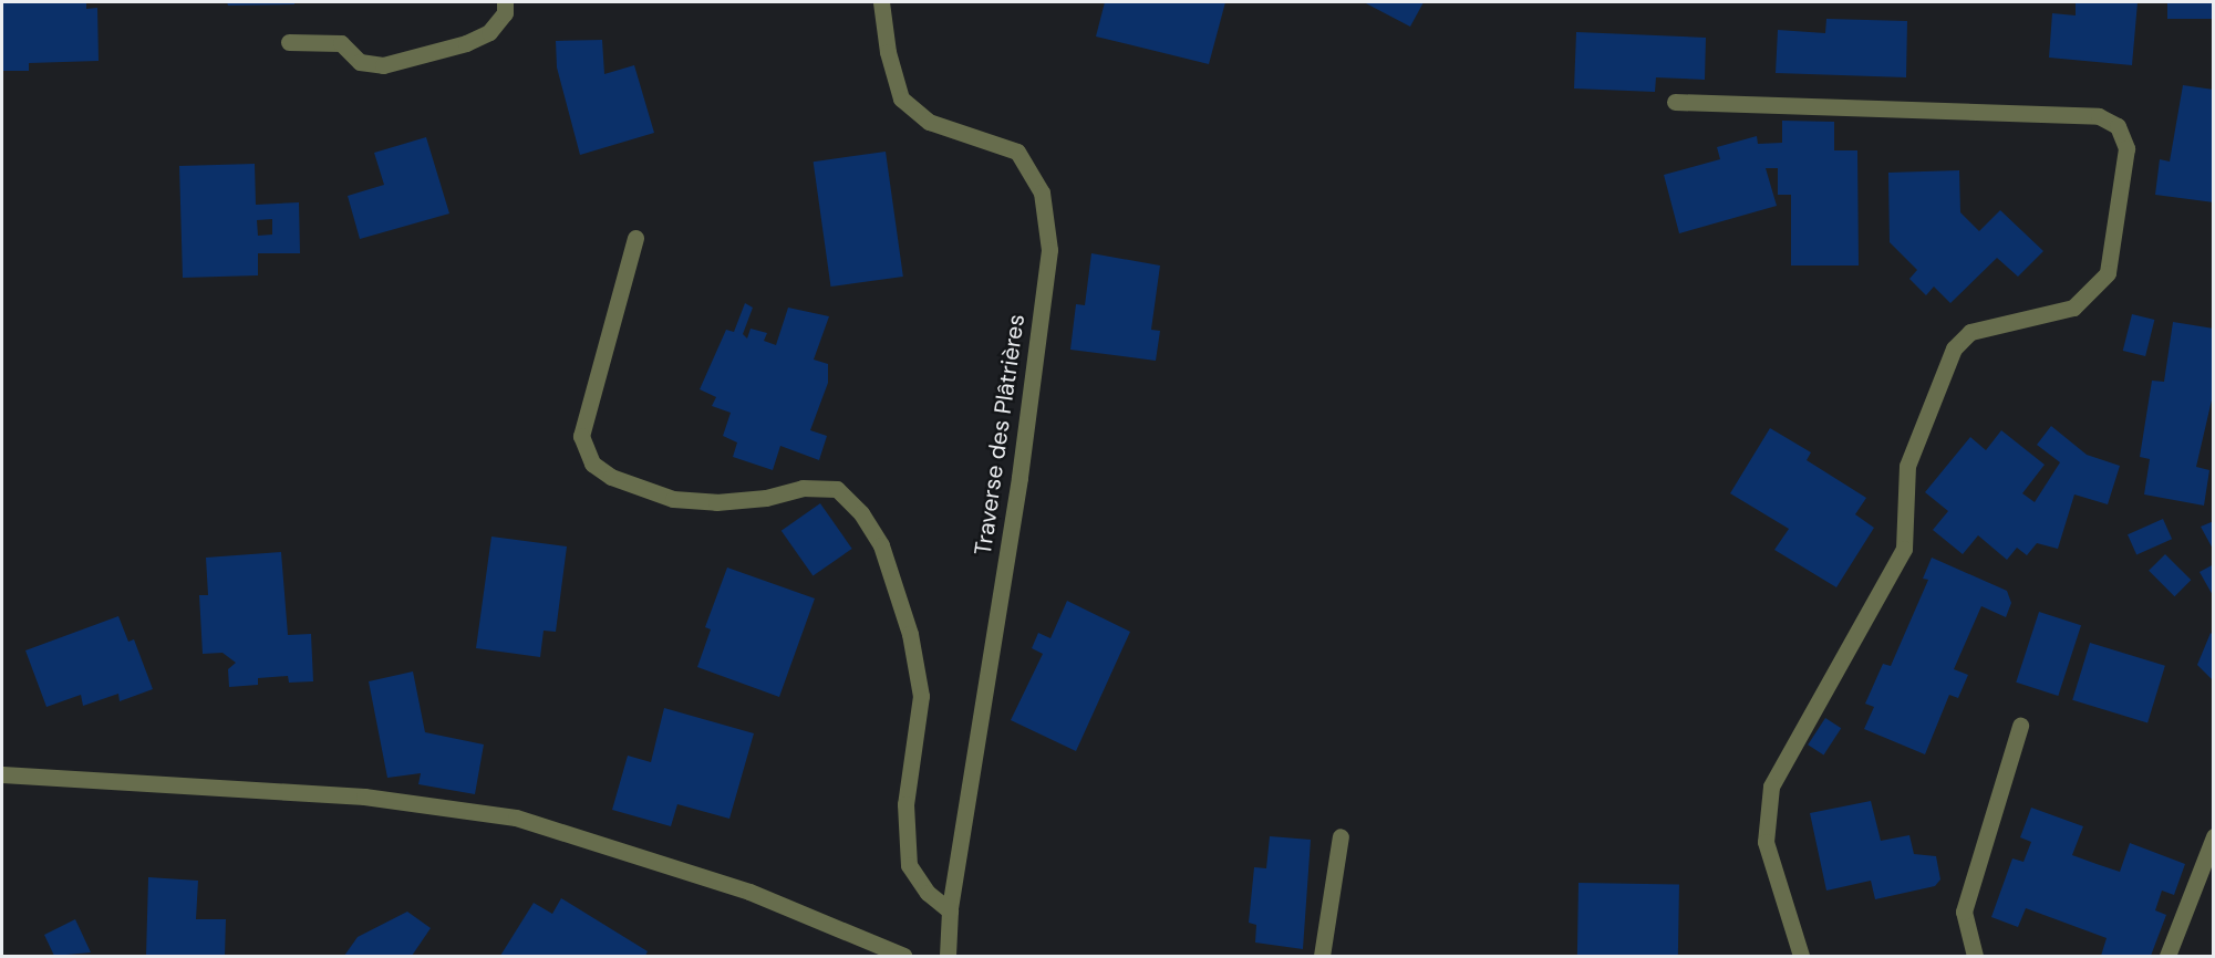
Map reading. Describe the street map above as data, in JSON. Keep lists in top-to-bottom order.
{
  "streets": {
    "street": ["Traverse des Plâtrières"]
  }
}
